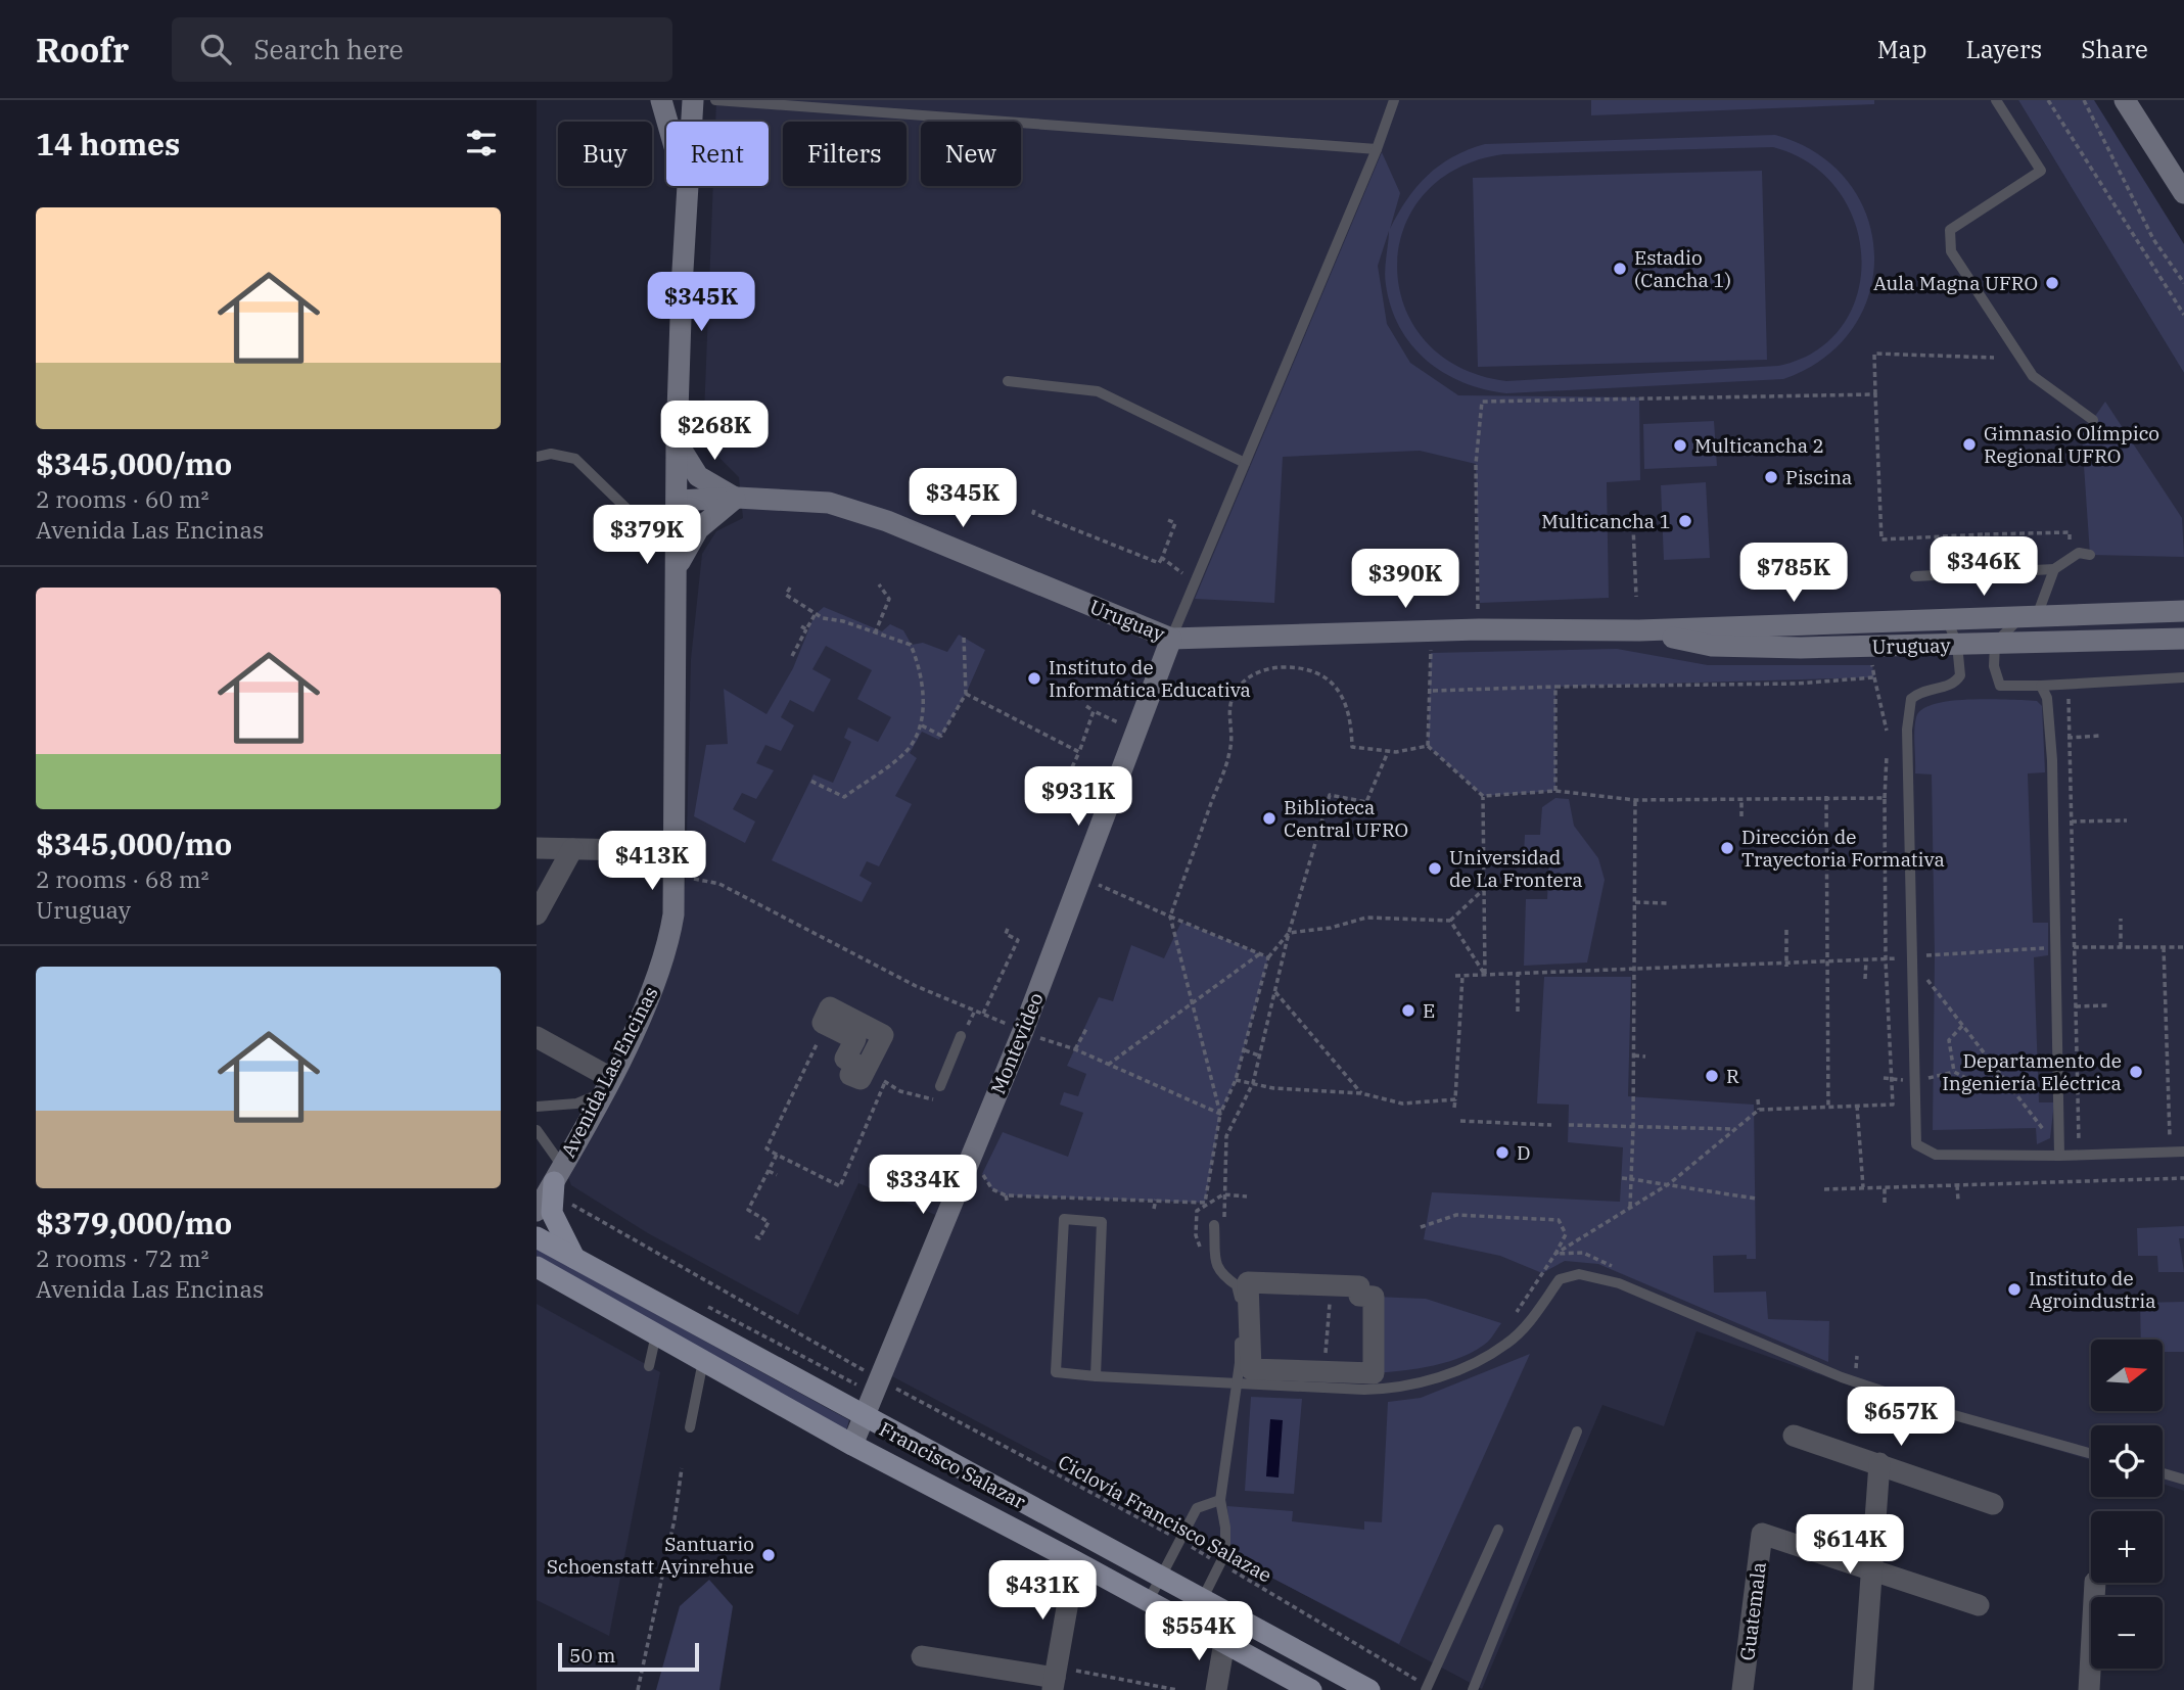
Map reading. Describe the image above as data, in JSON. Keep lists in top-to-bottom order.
{
  "streets": {
    "main road": [
      "Uruguay",
      "Montevideo",
      "Avenida Las Encinas",
      "Francisco Salazar"
    ],
    "street": ["Guatemala"],
    "path": ["Ciclovía Francisco Salazae"]
  },
  "crossings": [
    ["Uruguay", "Montevideo"],
    ["Uruguay", "Avenida Las Encinas"],
    ["Montevideo", "Francisco Salazar"],
    ["Montevideo", "Ciclovía Francisco Salazae"]
  ],
  "places": [
    "Estadio (Cancha 1)",
    "Aula Magna UFRO",
    "Gimnasio Olímpico Regional UFRO",
    "Multicancha 2",
    "Piscina",
    "Multicancha 1",
    "Instituto de Informática Educativa",
    "Biblioteca Central UFRO",
    "Dirección de Trayectoria Formativa",
    "Universidad de La Frontera",
    "E",
    "Departamento de Ingeniería Eléctrica",
    "R",
    "D",
    "Instituto de Agroindustria",
    "Santuario Schoenstatt Ayinrehue"
  ],
  "scale_bar": "50 m",
  "north": "right",
  "page": {
    "header": "Roofr",
    "search": "Search here",
    "nav": ["Map", "Layers", "Share"],
    "heading": "14 homes",
    "chip": [
      "Buy",
      "Rent",
      "Filters",
      "New"
    ],
    "list": [
      {
        "name": "$345,000/mo",
        "note": "2 rooms · 60 m² · Avenida Las Encinas"
      },
      {
        "name": "$345,000/mo",
        "note": "2 rooms · 68 m² · Uruguay"
      },
      {
        "name": "$379,000/mo",
        "note": "2 rooms · 72 m² · Avenida Las Encinas"
      }
    ],
    "price": [
      "$345K",
      "$268K",
      "$345K",
      "$379K",
      "$346K",
      "$785K",
      "$390K",
      "$931K",
      "$413K",
      "$334K",
      "$657K",
      "$614K",
      "$431K",
      "$554K"
    ],
    "map_buttons": ["+", "−"],
    "scale": "50 m"
  }
}
